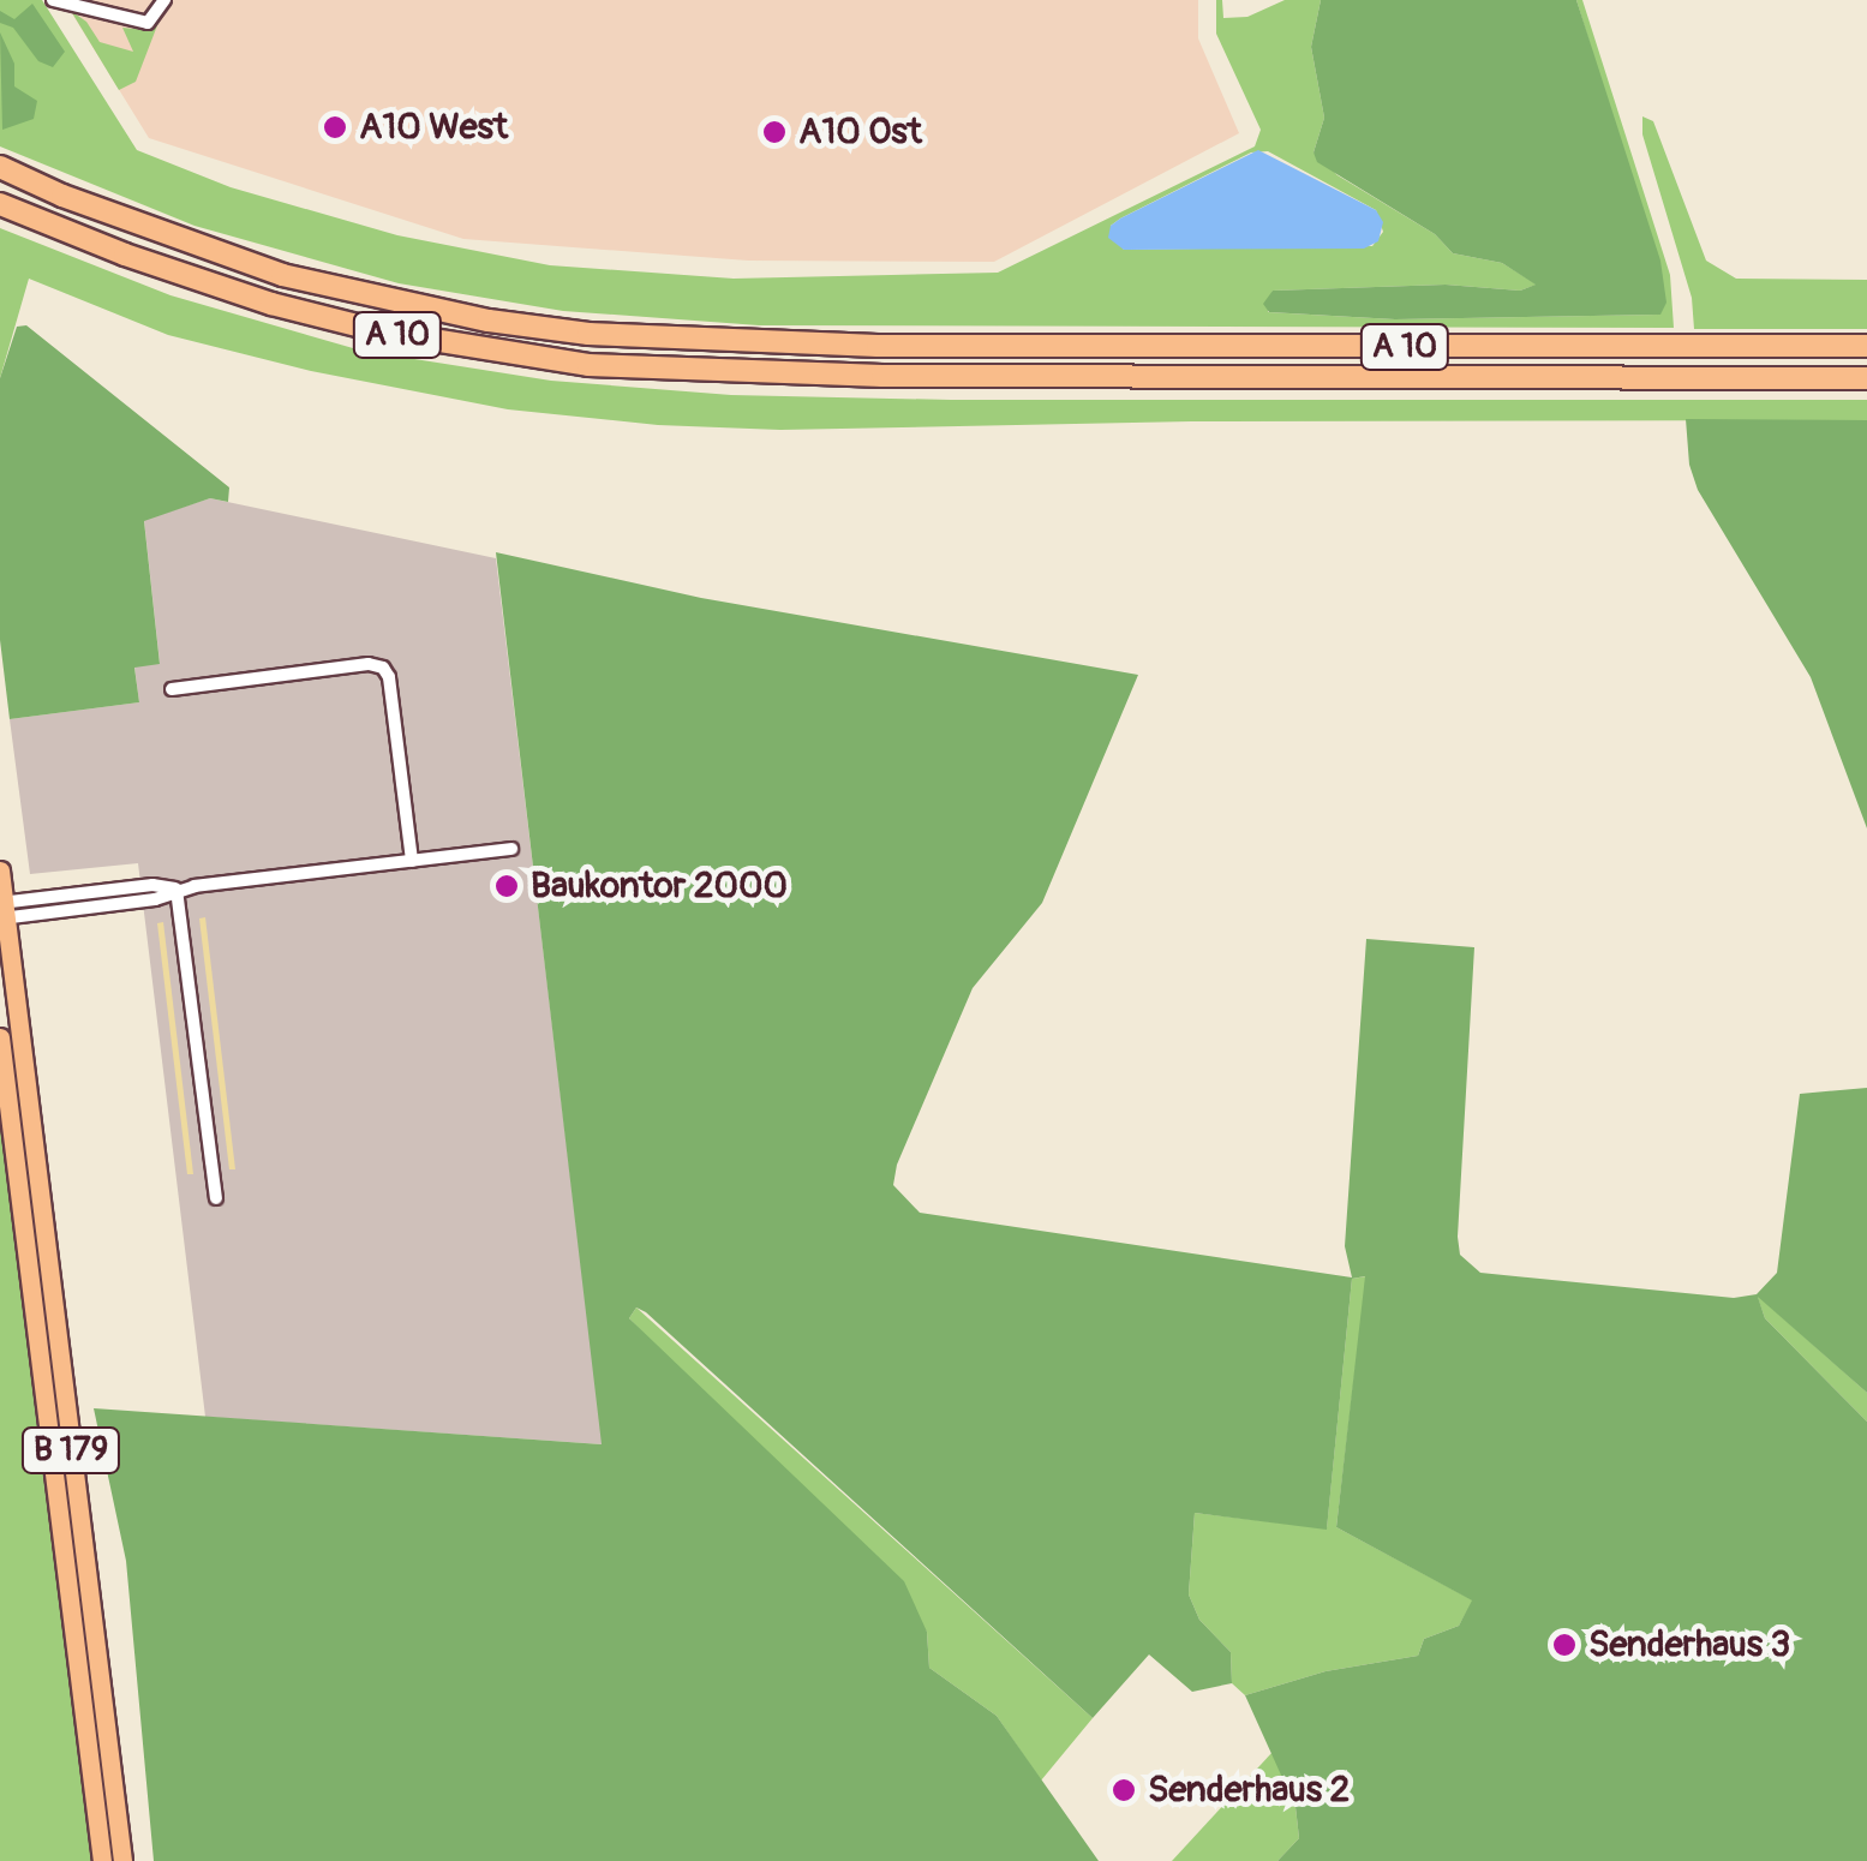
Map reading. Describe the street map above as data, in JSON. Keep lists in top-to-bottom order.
{
  "streets": {
    "highway": ["A 10"],
    "main road": ["B 179"]
  },
  "places": [
    "A10 West",
    "A10 Ost",
    "Baukontor 2000",
    "Senderhaus 3",
    "Senderhaus 2"
  ]
}
